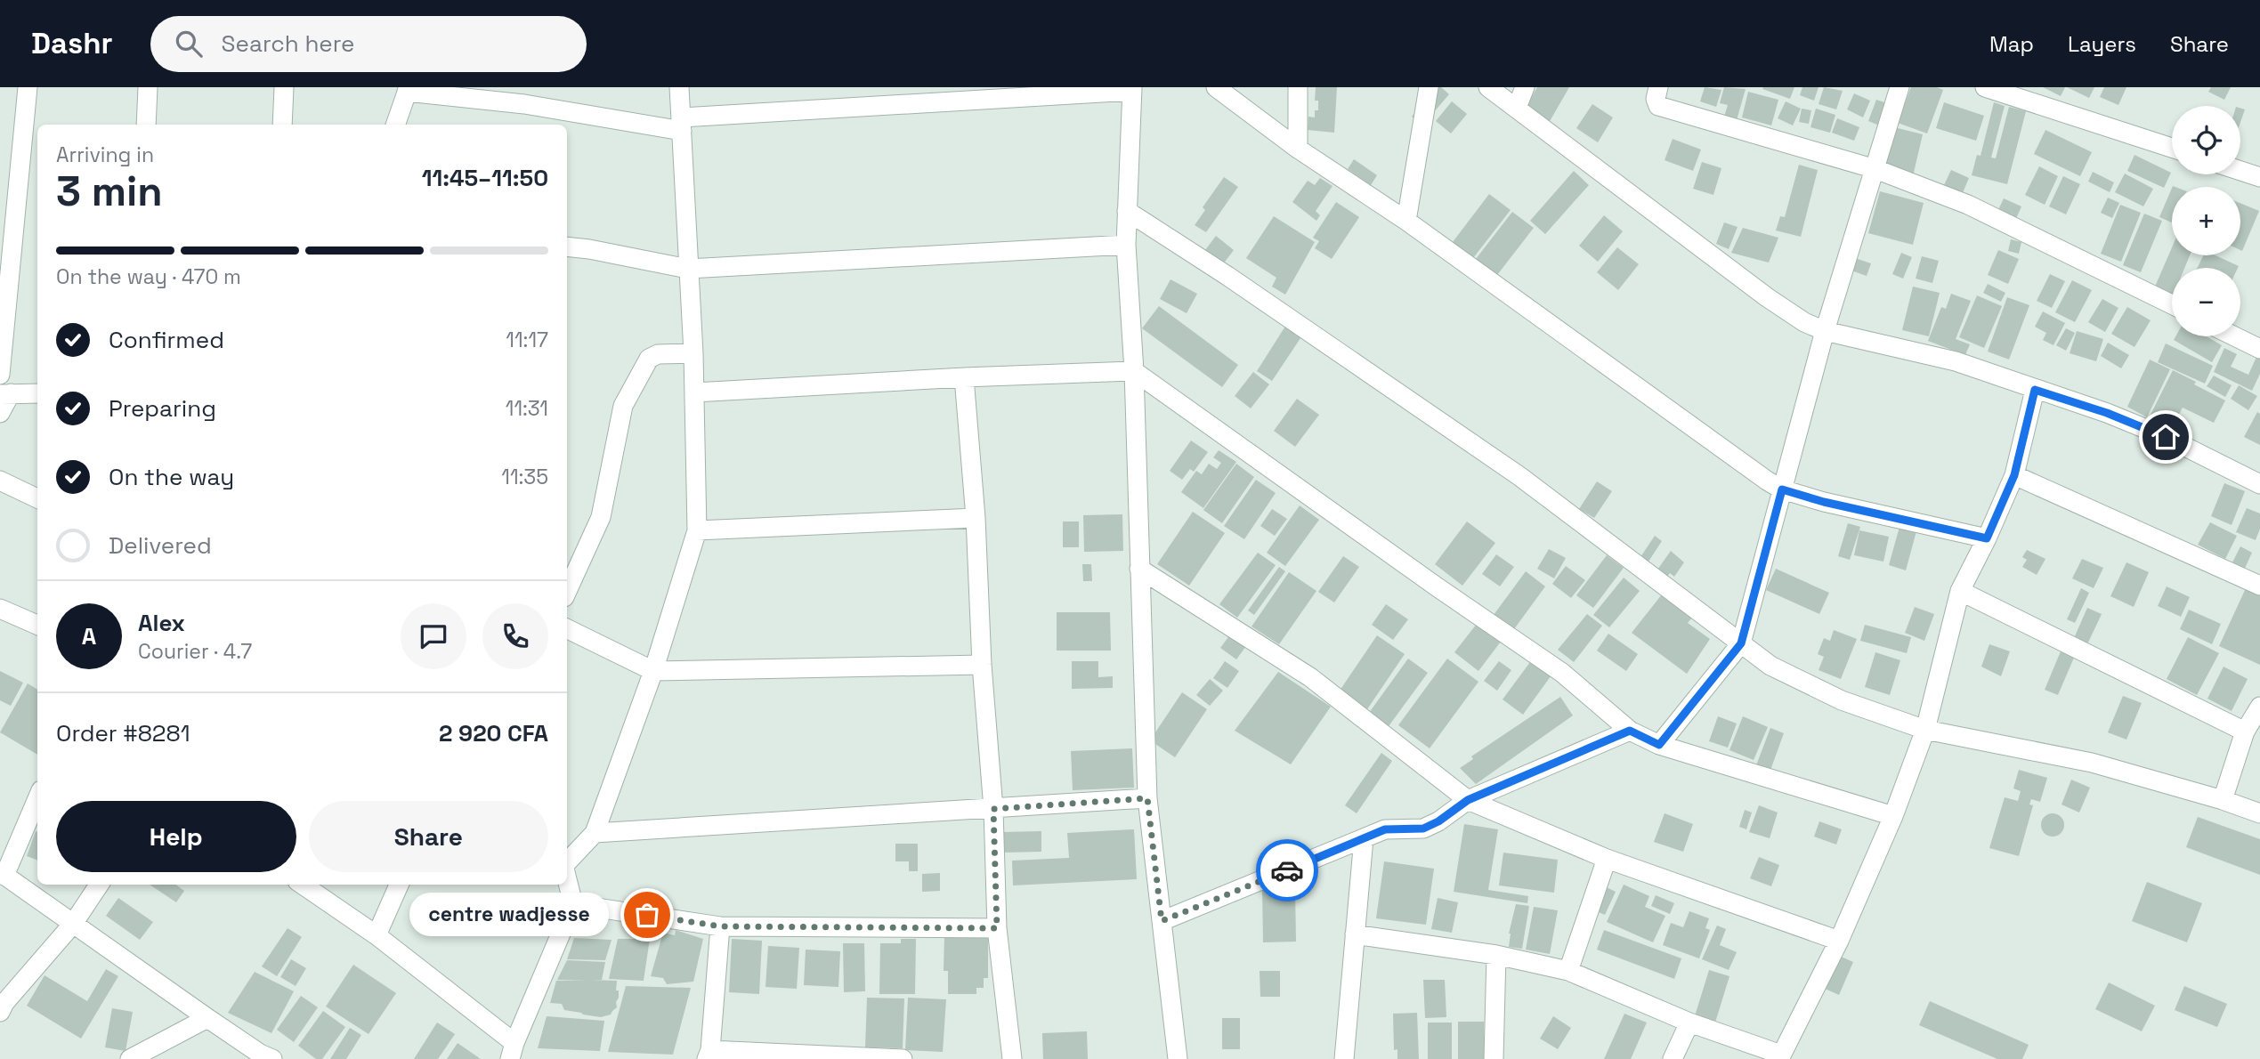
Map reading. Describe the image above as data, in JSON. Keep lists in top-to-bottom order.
{
  "places": ["centre wadjesse"],
  "page": {
    "header": "Dashr",
    "search": "Search here",
    "nav": ["Map", "Layers", "Share"],
    "map_buttons": ["+", "−"],
    "heading": ["3 min", "Arriving in", "11:45–11:50"],
    "panel": [
      "Alex",
      "Courier · 4.7",
      "Order #8281",
      "2 920 CFA"
    ],
    "bar": "On the way · 470 m",
    "list": [
      ["Confirmed", "11:17"],
      ["Preparing", "11:31"],
      ["On the way", "11:35"],
      "Delivered"
    ],
    "round": "A",
    "buttons": ["Help", "Share"],
    "bubble": "centre wadjesse"
  }
}
